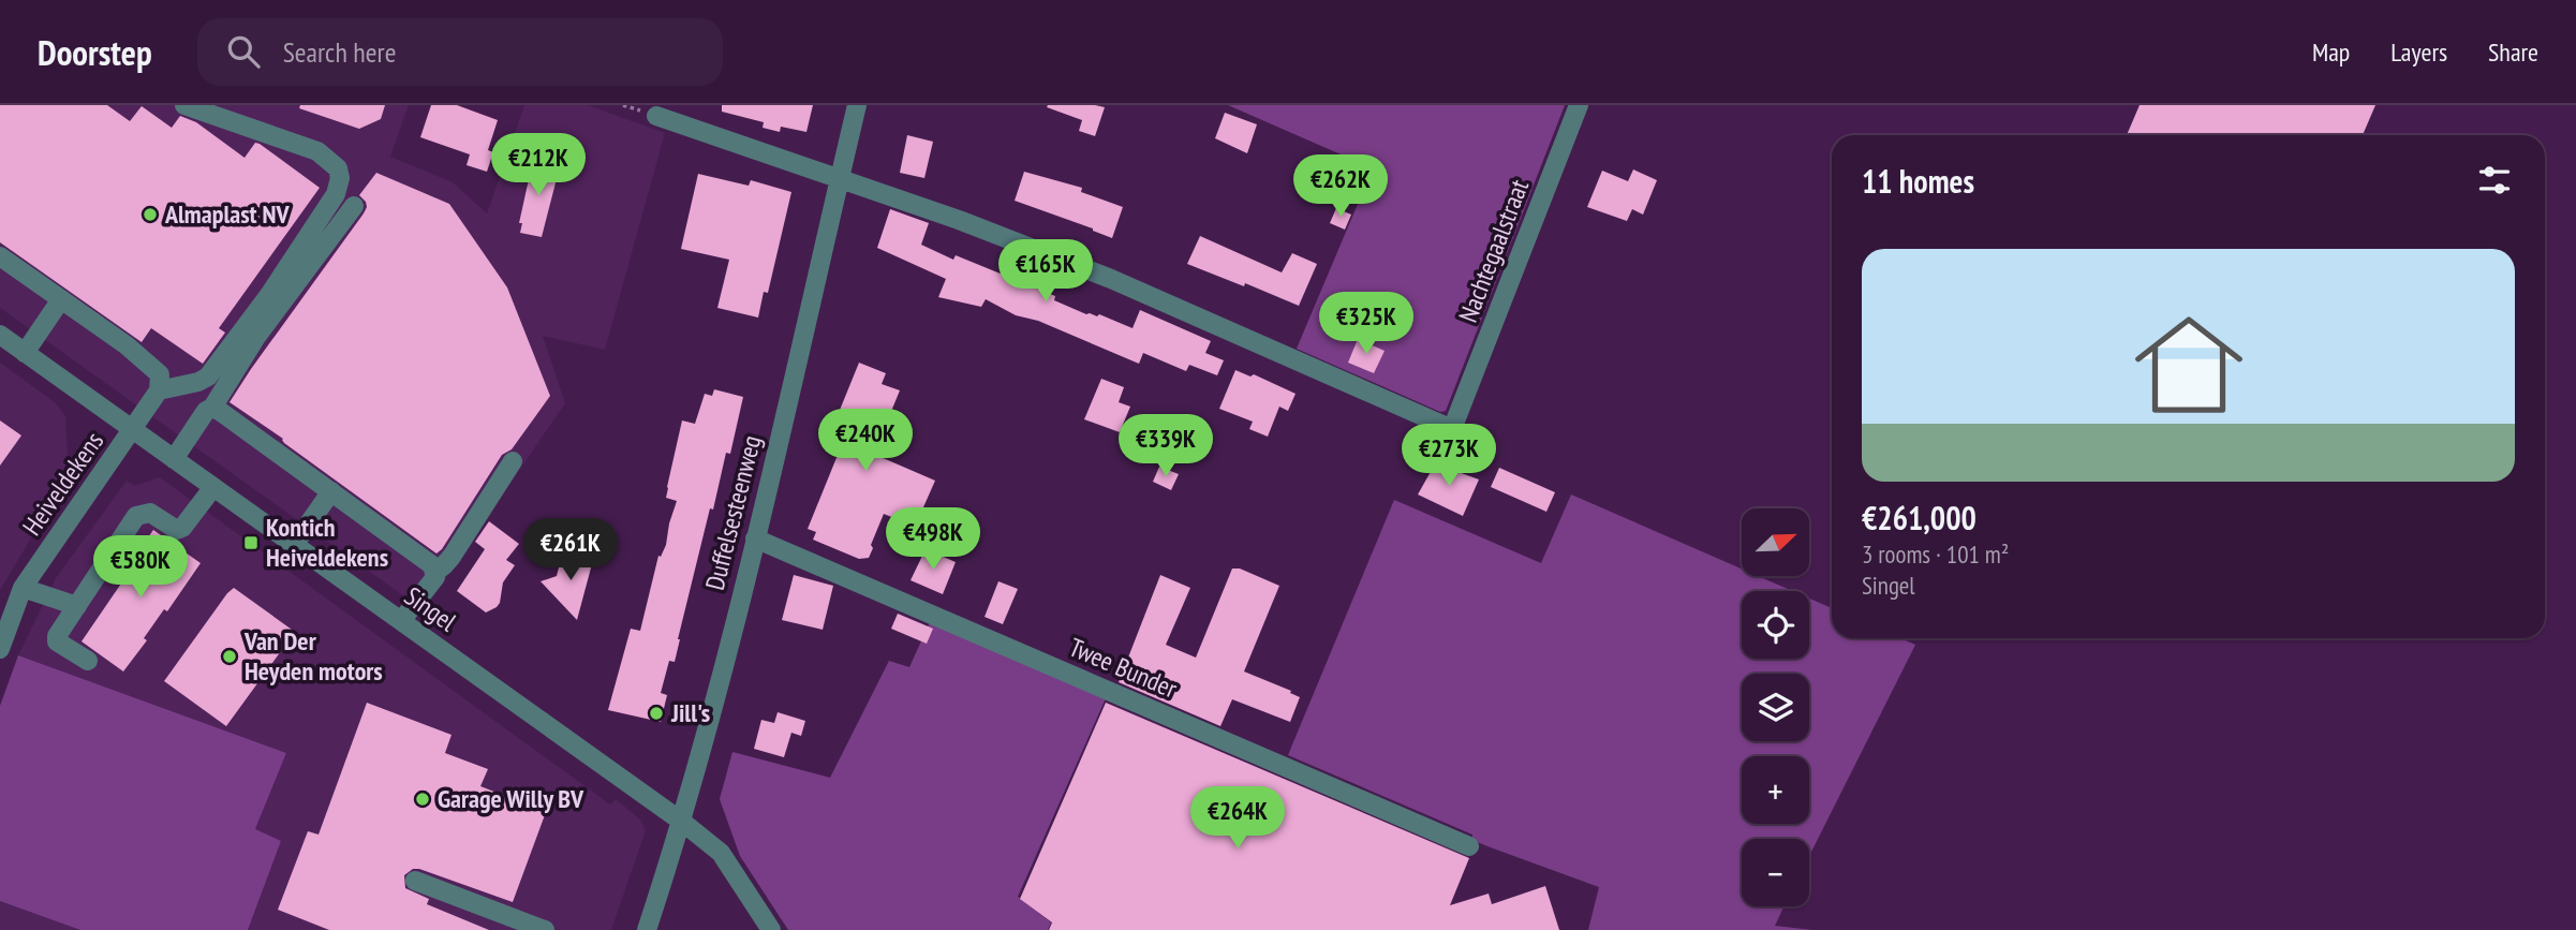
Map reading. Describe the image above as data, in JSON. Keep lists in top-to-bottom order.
{
  "streets": {
    "street": [
      "Nachtegaalstraat",
      "Heiveldekens",
      "Duffelsesteenweg",
      "Singel",
      "Twee Bunder"
    ]
  },
  "crossings": [
    ["Nachtegaalstraat", "Duffelsesteenweg"],
    ["Heiveldekens", "Singel"],
    ["Duffelsesteenweg", "Singel"],
    ["Duffelsesteenweg", "Twee Bunder"]
  ],
  "places": {
    "other": [
      "Almaplast NV",
      "Van Der Heyden motors",
      "Jill's",
      "Garage Willy BV"
    ],
    "transit": ["Kontich Heiveldekens"]
  },
  "north": "top right",
  "page": {
    "header": "Doorstep",
    "search": "Search here",
    "nav": ["Map", "Layers", "Share"],
    "price": [
      "€212K",
      "€262K",
      "€165K",
      "€325K",
      "€240K",
      "€339K",
      "€273K",
      "€498K",
      "€261K",
      "€580K",
      "€264K"
    ],
    "heading": "11 homes",
    "list": [
      {
        "name": "€261,000",
        "note": "3 rooms · 101 m² · Singel"
      }
    ],
    "map_buttons": ["+", "−"]
  }
}
